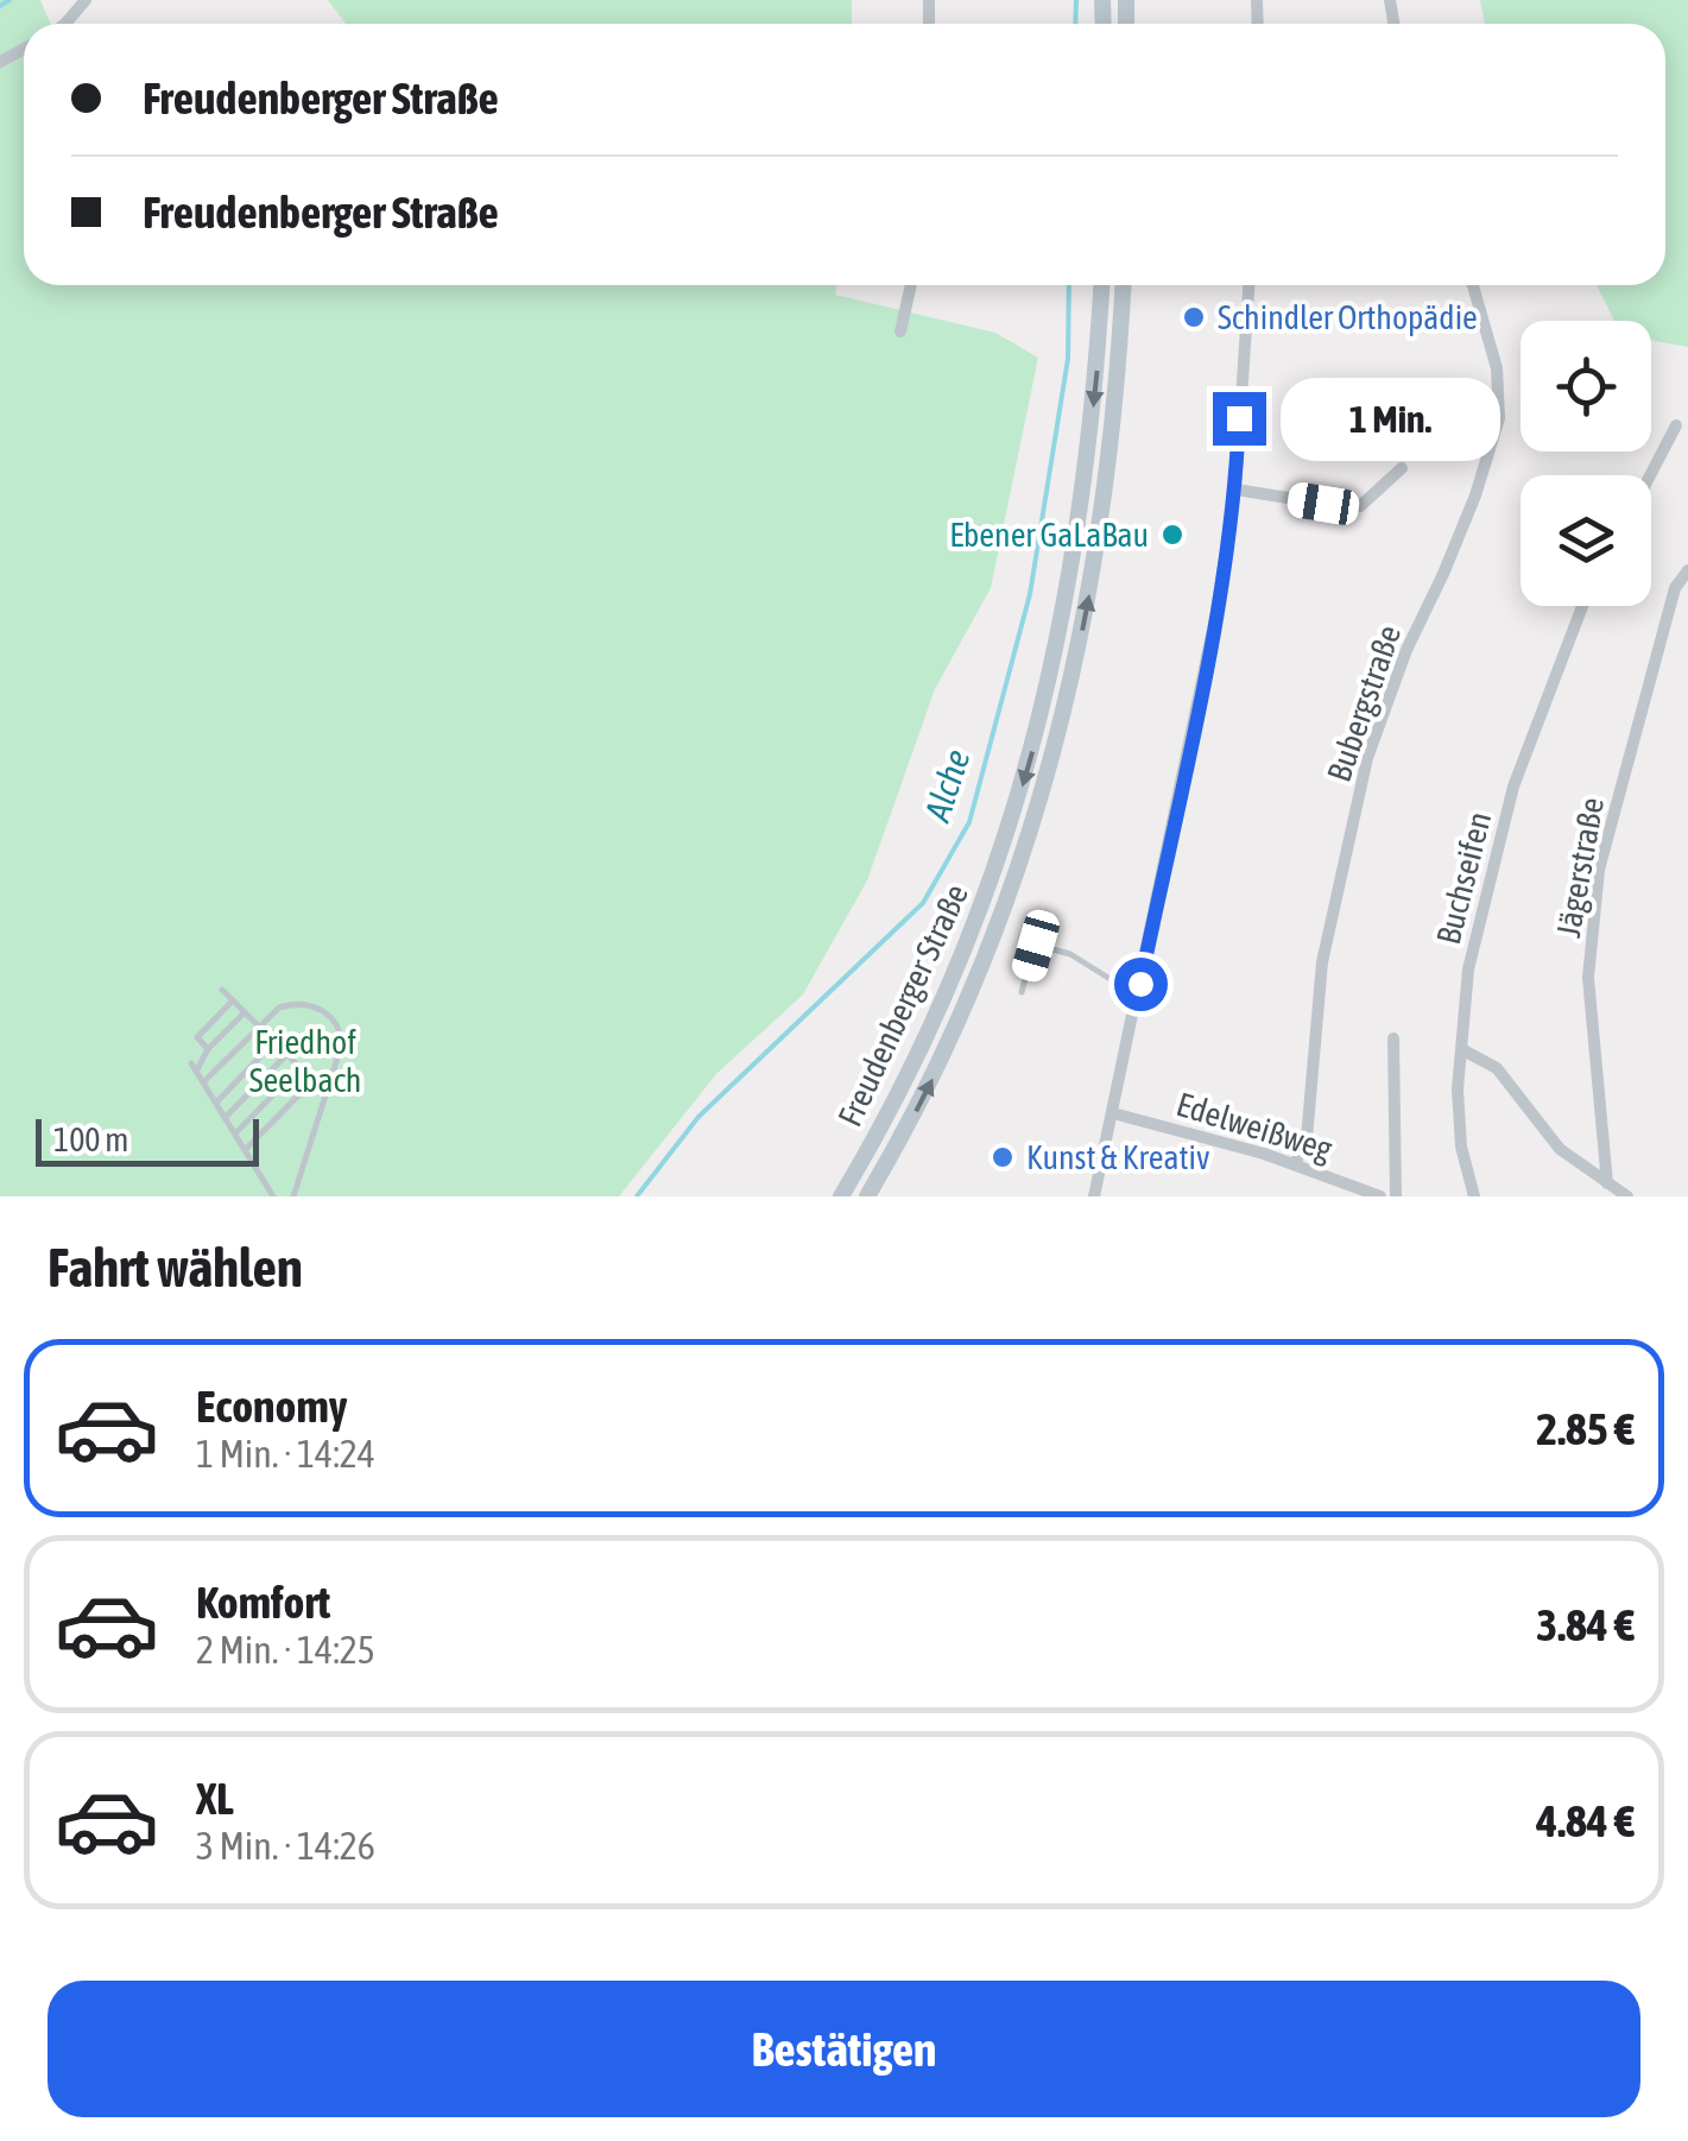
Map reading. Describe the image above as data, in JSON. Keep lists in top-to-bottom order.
{
  "streets": {
    "main road": ["Freudenberger Straße"],
    "street": [
      "Bubergstraße",
      "Jägerstraße",
      "Buchseifen",
      "Edelweißweg"
    ]
  },
  "crossings": [
    ["Bubergstraße", "Edelweißweg"]
  ],
  "water": ["Alche"],
  "parks": ["Friedhof Seelbach"],
  "places": ["Schindler Orthopädie", "Ebener GaLaBau", "Kunst & Kreativ"],
  "scale_bar": "100 m",
  "page": {
    "banner": ["Freudenberger Straße", "Freudenberger Straße"],
    "bubble": "1 Min.",
    "scale": "100 m",
    "heading": "Fahrt wählen",
    "list": [
      {
        "name": "Economy",
        "note": "1 Min. · 14:24",
        "value": "2.85 €"
      },
      {
        "name": "Komfort",
        "note": "2 Min. · 14:25",
        "value": "3.84 €"
      },
      {
        "name": "XL",
        "note": "3 Min. · 14:26",
        "value": "4.84 €"
      }
    ],
    "buttons": "Bestätigen"
  }
}
